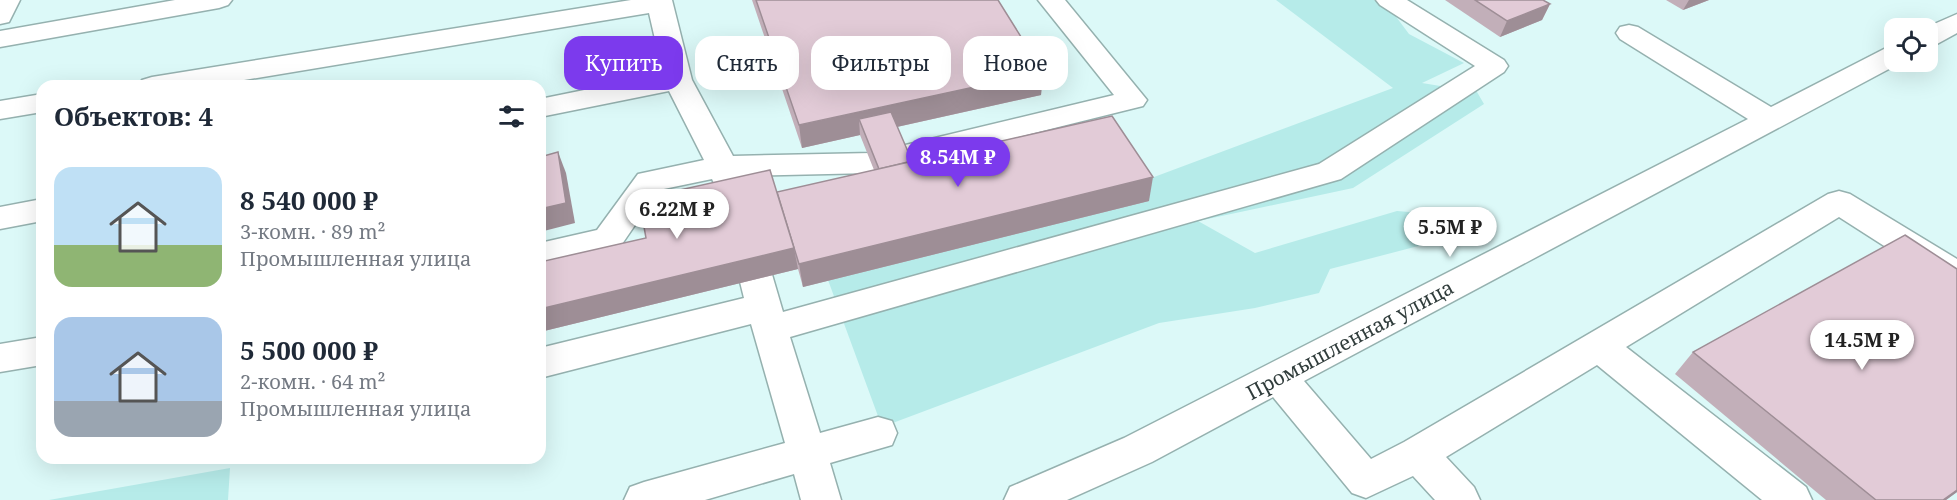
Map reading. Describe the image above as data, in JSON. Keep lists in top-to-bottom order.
{
  "streets": {
    "street": ["Промышленная улица"]
  },
  "page": {
    "chip": [
      "Купить",
      "Снять",
      "Фильтры",
      "Новое"
    ],
    "heading": "Объектов: 4",
    "price": [
      "8.54M ₽",
      "6.22M ₽",
      "5.5M ₽",
      "14.5M ₽"
    ],
    "list": [
      {
        "name": "8 540 000 ₽",
        "note": "3-комн. · 89 m² · Промышленная улица"
      },
      {
        "name": "5 500 000 ₽",
        "note": "2-комн. · 64 m² · Промышленная улица"
      }
    ]
  }
}
